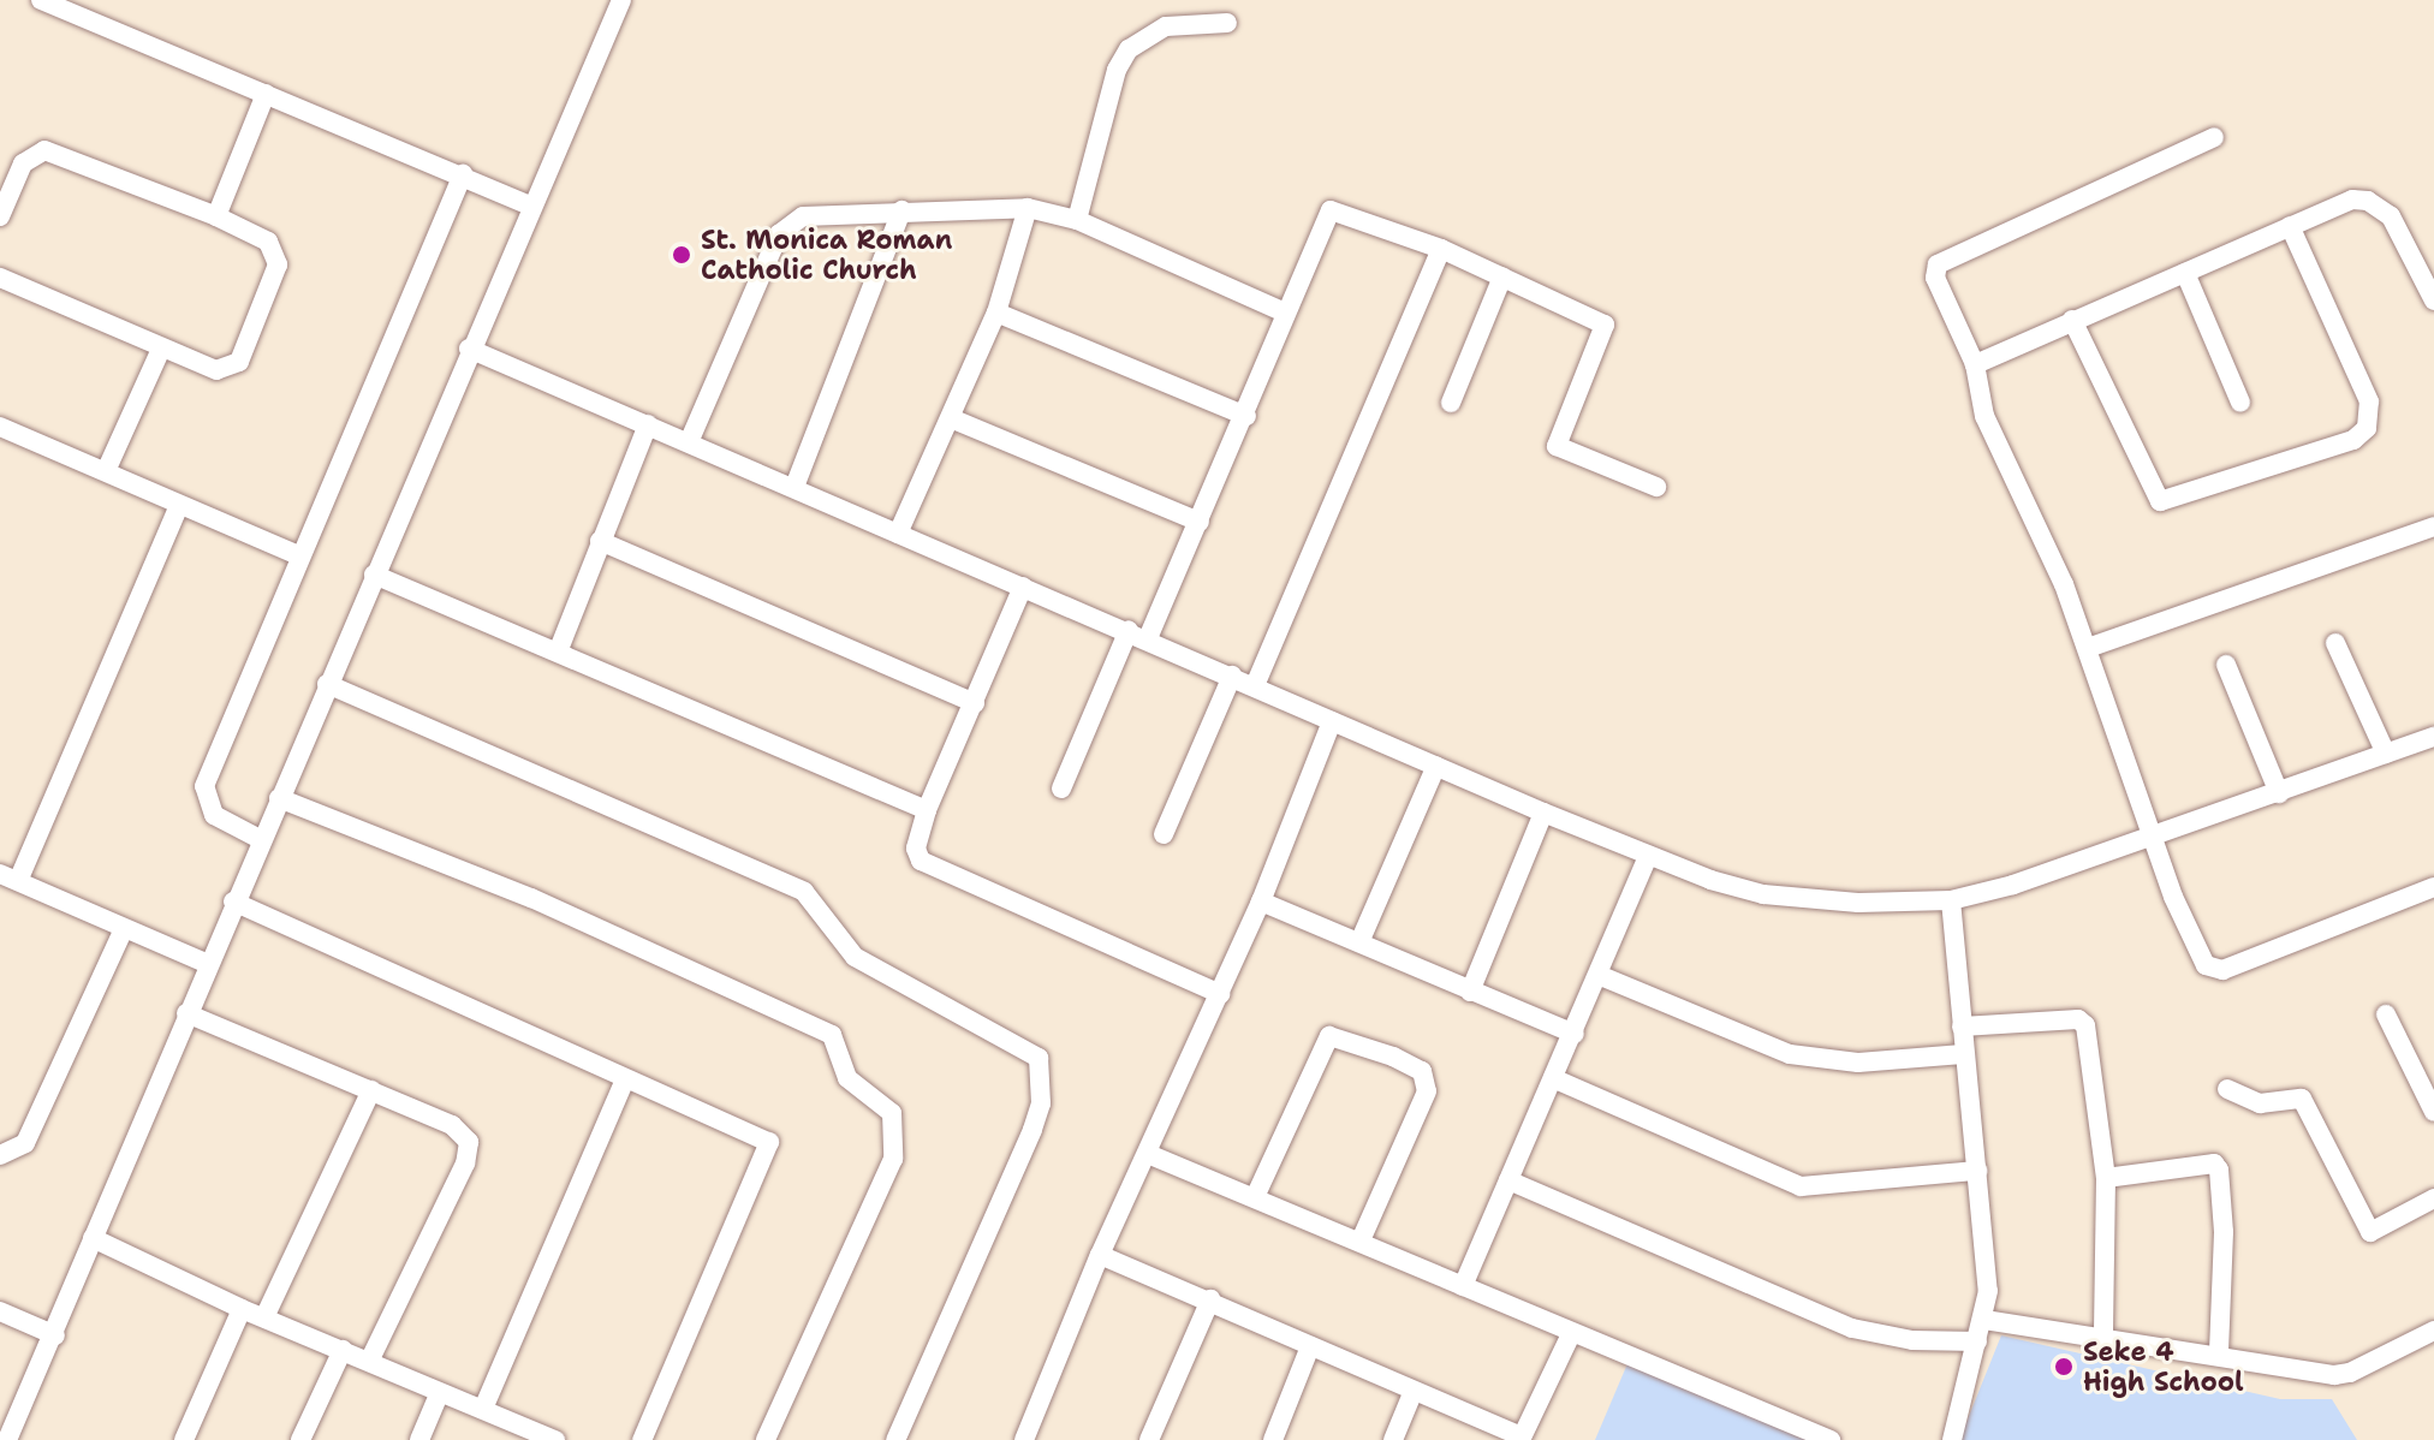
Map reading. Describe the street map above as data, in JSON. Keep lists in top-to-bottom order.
{
  "places": ["St. Monica Roman Catholic Church", "Seke 4 High School"]
}
